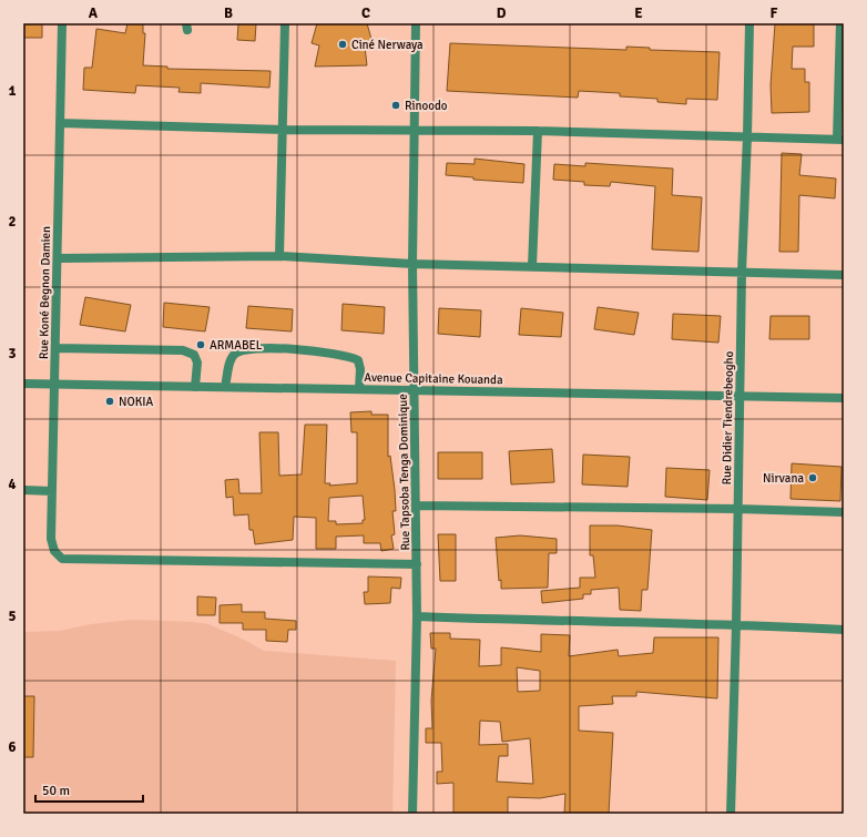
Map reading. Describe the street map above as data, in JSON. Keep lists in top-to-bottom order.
{
  "streets": {
    "street": [
      "Rue Koné Begnon Damien",
      "Avenue Capitaine Kouanda",
      "Rue Didier Tiendrebeogho",
      "Rue Tapsoba Tenga Dominique"
    ]
  },
  "crossings": [
    ["Rue Koné Begnon Damien", "Avenue Capitaine Kouanda"],
    ["Rue Koné Begnon Damien", "Rue Tapsoba Tenga Dominique"],
    ["Avenue Capitaine Kouanda", "Rue Didier Tiendrebeogho"],
    ["Avenue Capitaine Kouanda", "Rue Tapsoba Tenga Dominique"]
  ],
  "places": [
    "Ciné Nerwaya",
    "Rinoodo",
    "ARMABEL",
    "NOKIA",
    "Nirvana"
  ],
  "scale_bar": "50 m",
  "grid": {
    "columns": [
      "A",
      "B",
      "C",
      "D",
      "E",
      "F"
    ],
    "rows": [
      "1",
      "2",
      "3",
      "4",
      "5",
      "6"
    ]
  }
}
